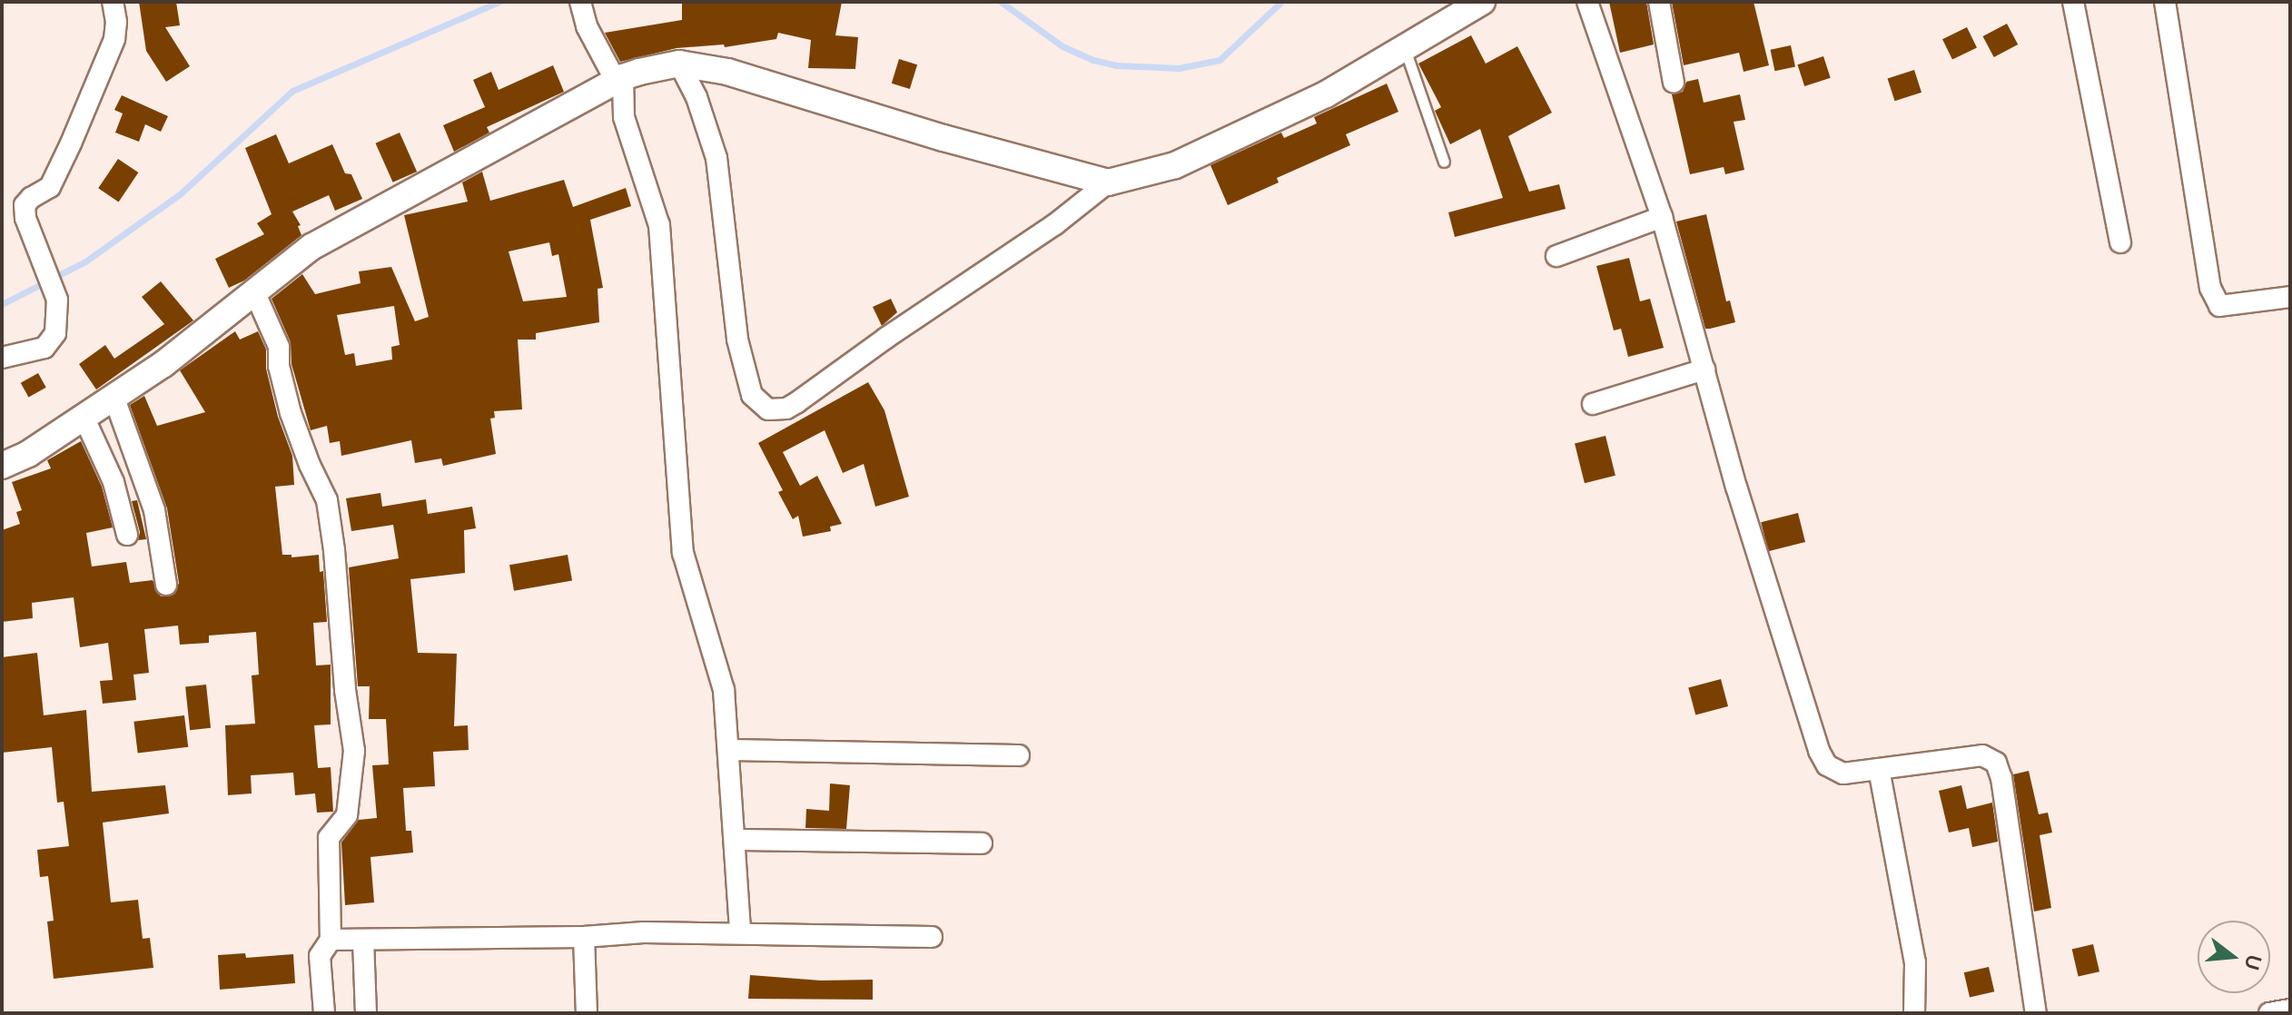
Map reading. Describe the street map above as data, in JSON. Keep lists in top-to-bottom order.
{
  "north": "right"
}
